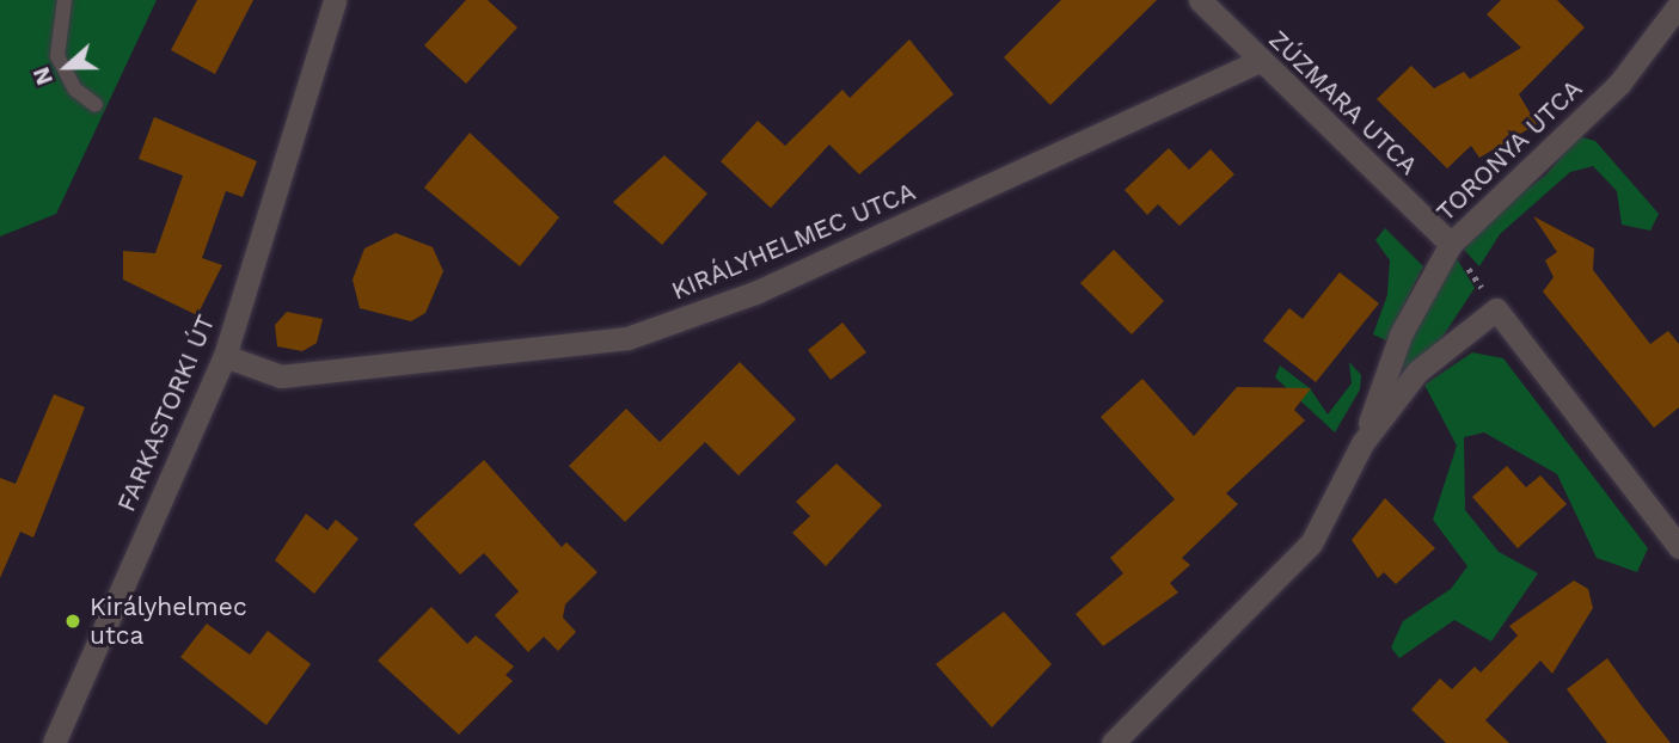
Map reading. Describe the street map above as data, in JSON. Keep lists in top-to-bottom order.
{
  "streets": {
    "street": [
      "ZÚZMARA UTCA",
      "TORONYA UTCA",
      "KIRÁLYHELMEC UTCA",
      "FARKASTORKI ÚT"
    ]
  },
  "crossings": [
    ["ZÚZMARA UTCA", "TORONYA UTCA"],
    ["ZÚZMARA UTCA", "KIRÁLYHELMEC UTCA"],
    ["KIRÁLYHELMEC UTCA", "FARKASTORKI ÚT"]
  ],
  "places": ["Királyhelmec utca"],
  "north": "left"
}
